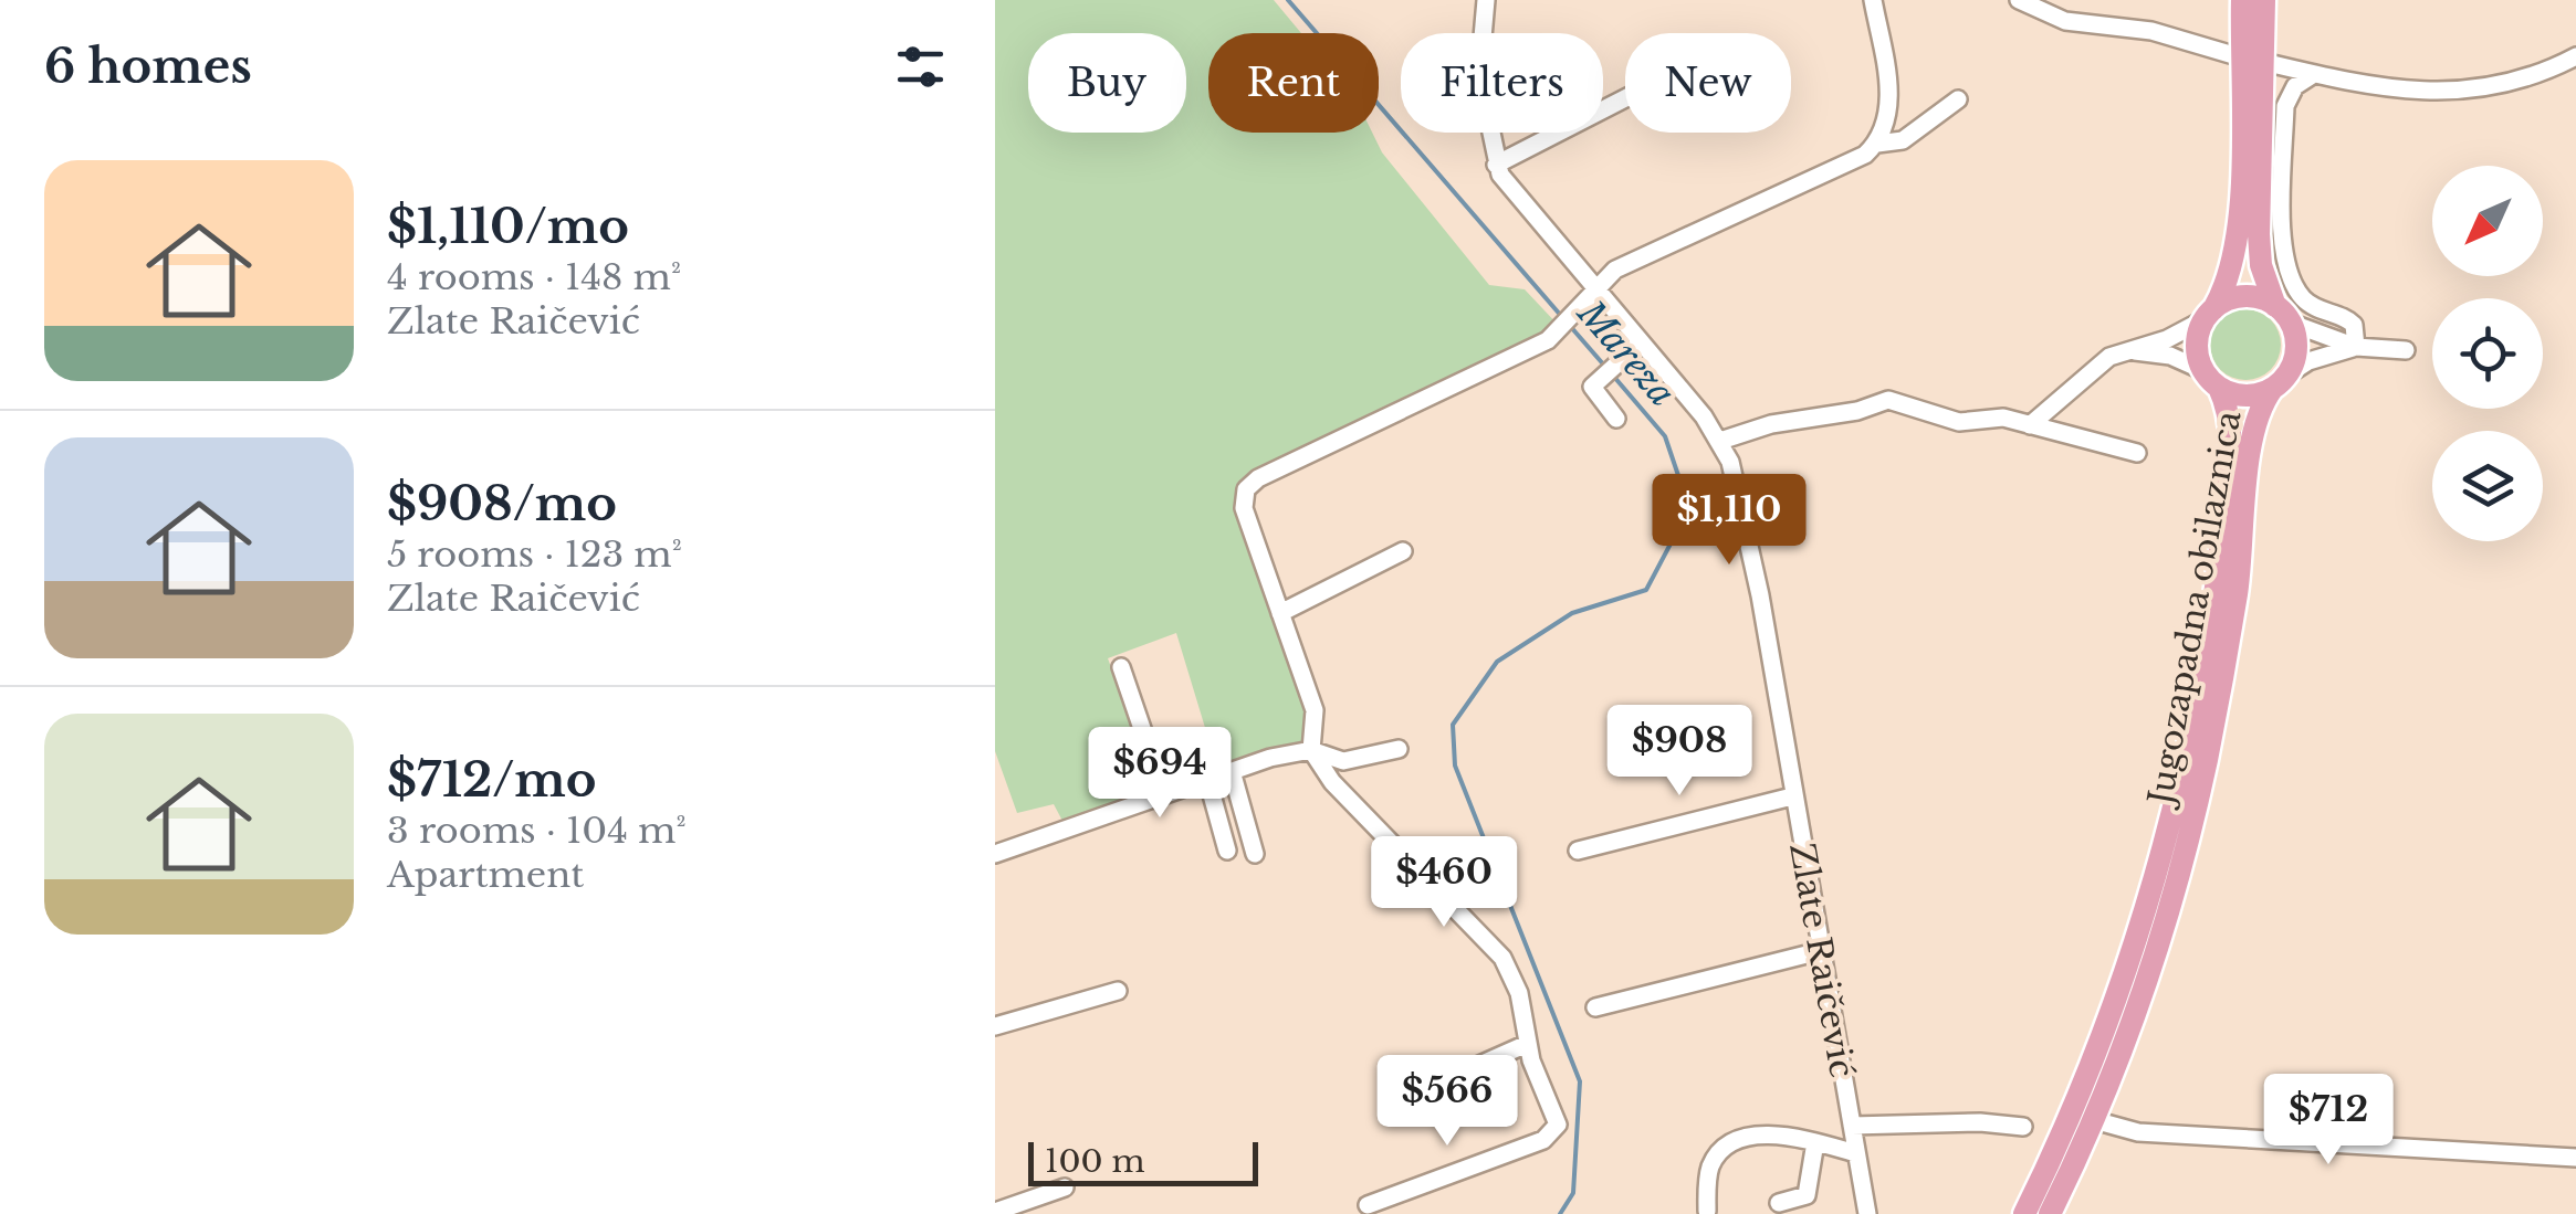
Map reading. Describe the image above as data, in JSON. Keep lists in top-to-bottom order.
{
  "streets": {
    "main road": ["Jugozapadna obilaznica"],
    "street": ["Zlate Raičević"]
  },
  "water": ["Mareza"],
  "scale_bar": "100 m",
  "north": "bottom left",
  "page": {
    "heading": "6 homes",
    "chip": [
      "Buy",
      "Rent",
      "Filters",
      "New"
    ],
    "list": [
      {
        "name": "$1,110/mo",
        "note": "4 rooms · 148 m² · Zlate Raičević"
      },
      {
        "name": "$908/mo",
        "note": "5 rooms · 123 m² · Zlate Raičević"
      },
      {
        "name": "$712/mo",
        "note": "3 rooms · 104 m² · Apartment"
      }
    ],
    "price": [
      "$1,110",
      "$908",
      "$694",
      "$460",
      "$566",
      "$712"
    ],
    "scale": "100 m"
  }
}
